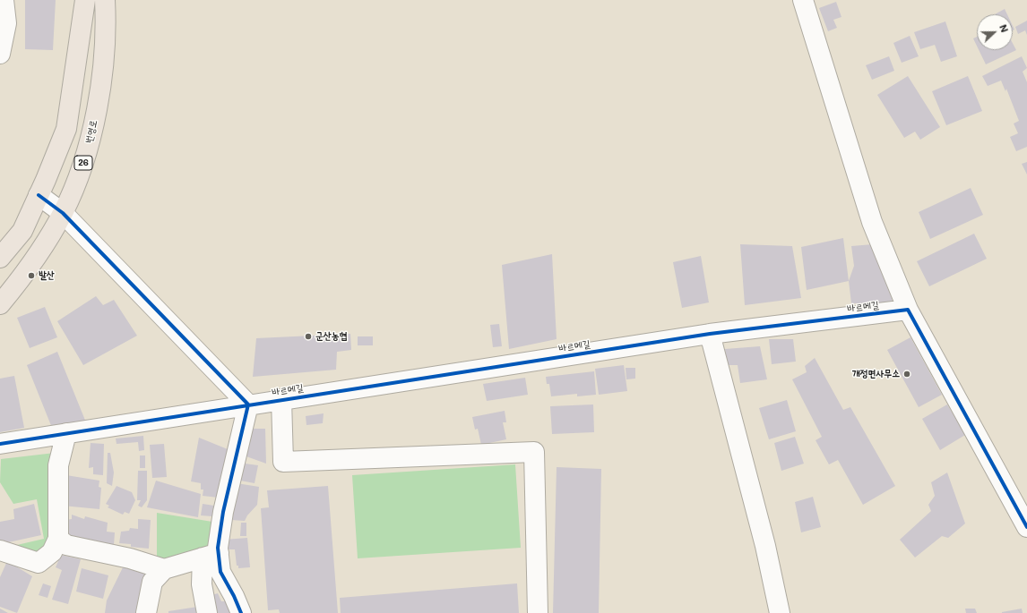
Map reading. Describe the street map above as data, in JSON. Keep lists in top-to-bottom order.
{
  "streets": {
    "main road": ["번영로", "26"],
    "street": ["바르메길"]
  },
  "places": ["발산", "군산농협", "개정면사무소"],
  "north": "right"
}
